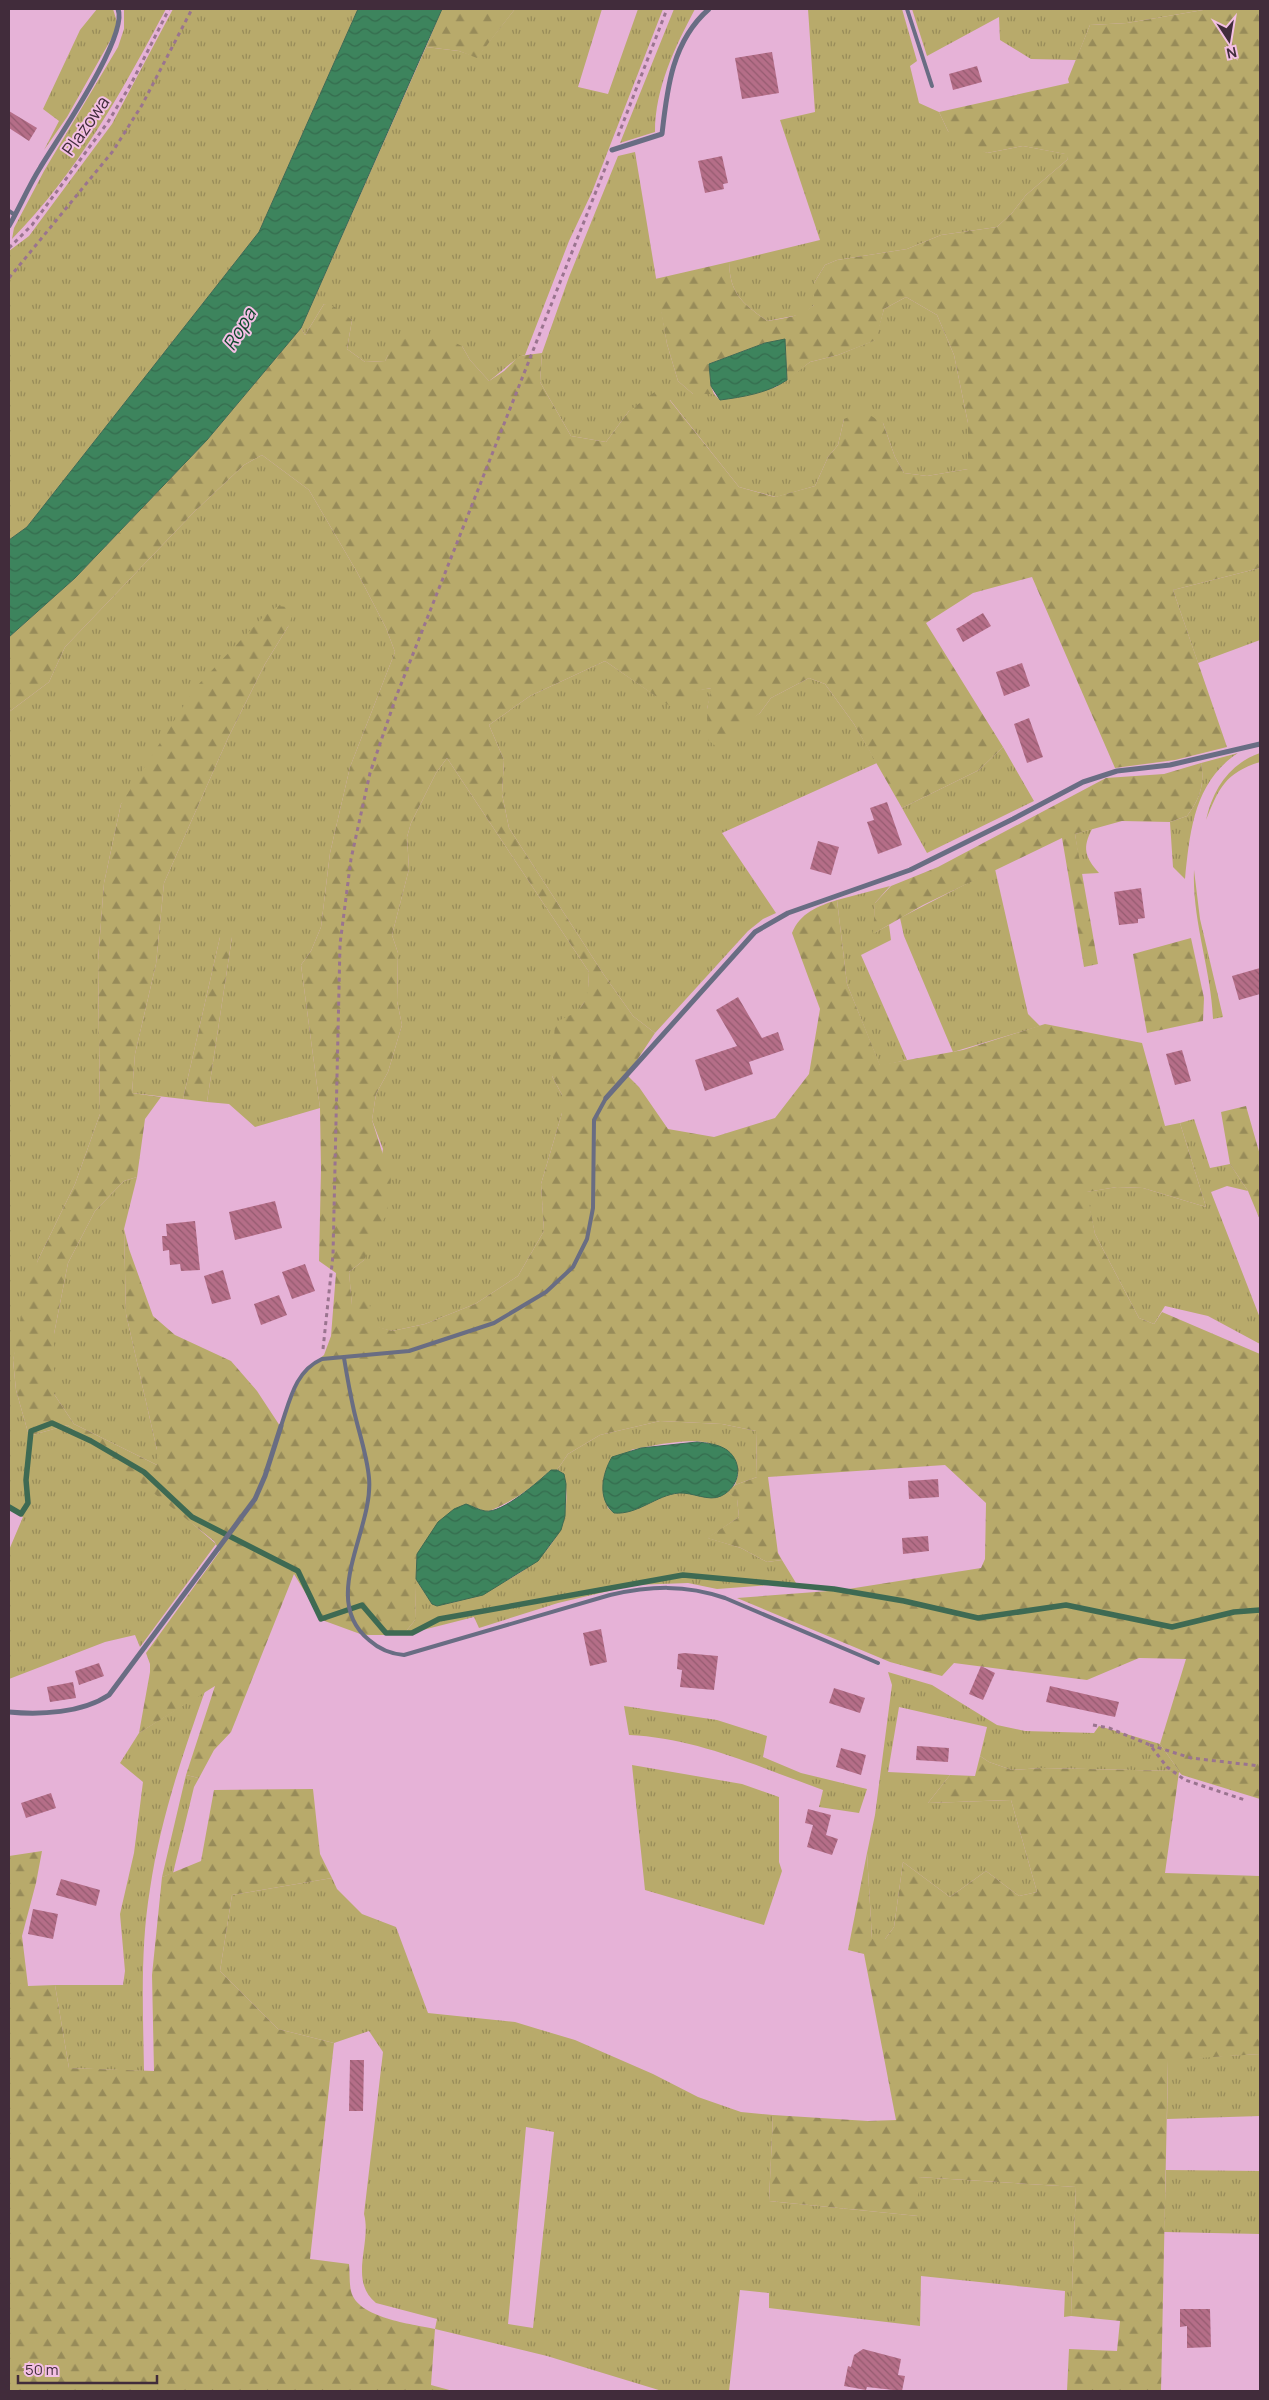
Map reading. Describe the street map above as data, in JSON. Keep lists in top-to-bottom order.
{
  "streets": {
    "street": ["Plażowa"]
  },
  "water": ["Ropa"],
  "scale_bar": "50 m",
  "north": "bottom"
}
